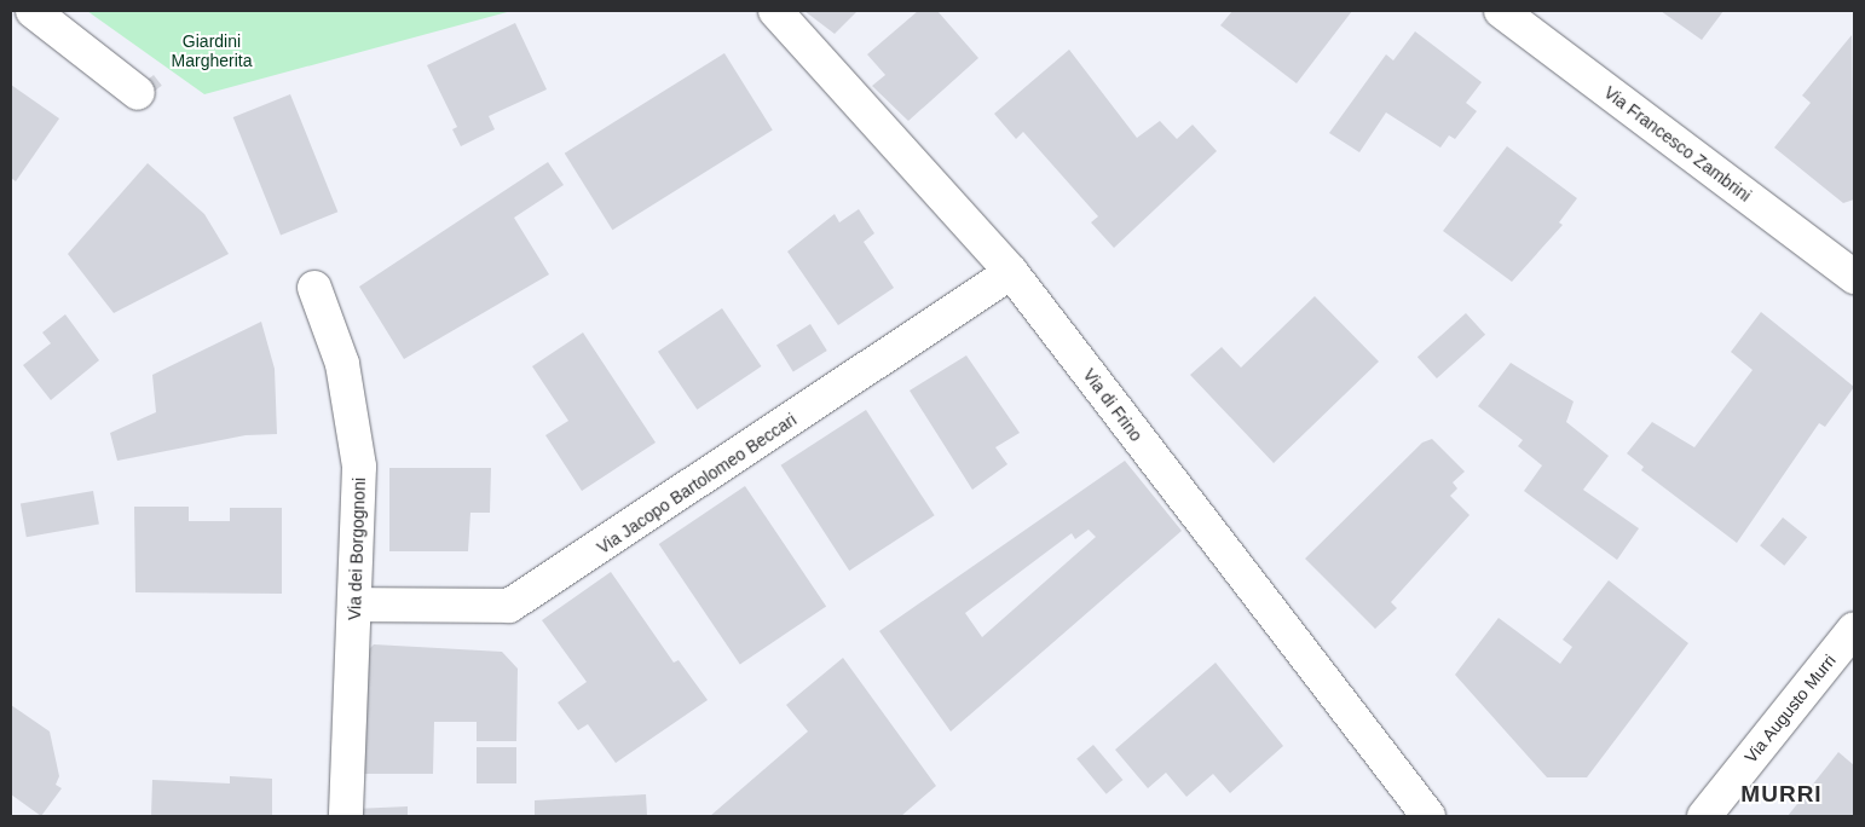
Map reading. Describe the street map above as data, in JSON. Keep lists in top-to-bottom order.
{
  "streets": {
    "street": [
      "Via Francesco Zambrini",
      "Via di Frino",
      "Via Jacopo Bartolomeo Beccari",
      "Via dei Borgognoni",
      "Via Augusto Murri"
    ]
  },
  "crossings": [
    ["Via di Frino", "Via Jacopo Bartolomeo Beccari"],
    ["Via Jacopo Bartolomeo Beccari", "Via dei Borgognoni"]
  ],
  "districts": ["MURRI"],
  "parks": ["Giardini Margherita"]
}
